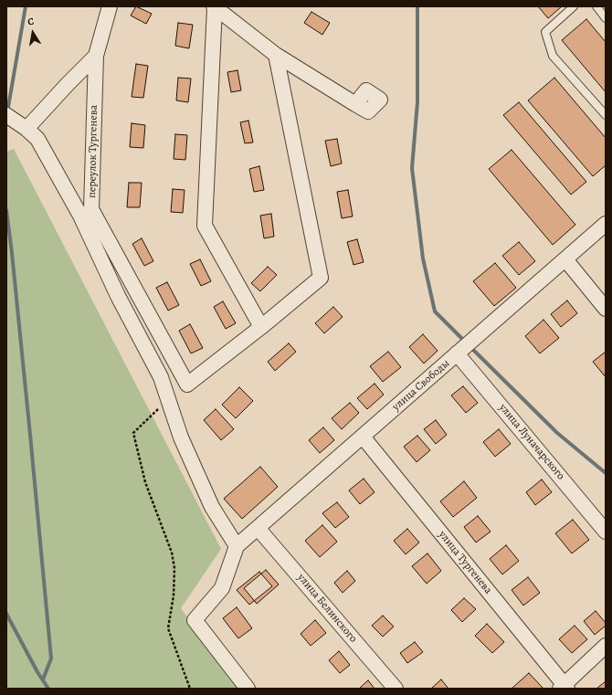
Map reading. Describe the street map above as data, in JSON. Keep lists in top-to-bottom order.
{
  "streets": {
    "street": [
      "переулок Тургенева",
      "улица Свободы",
      "улица Луначарского",
      "улица Тургенева",
      "улица Белинского"
    ]
  },
  "crossings": [
    ["улица Свободы", "улица Луначарского"],
    ["улица Свободы", "улица Тургенева"],
    ["улица Свободы", "улица Белинского"]
  ],
  "north": "top"
}
